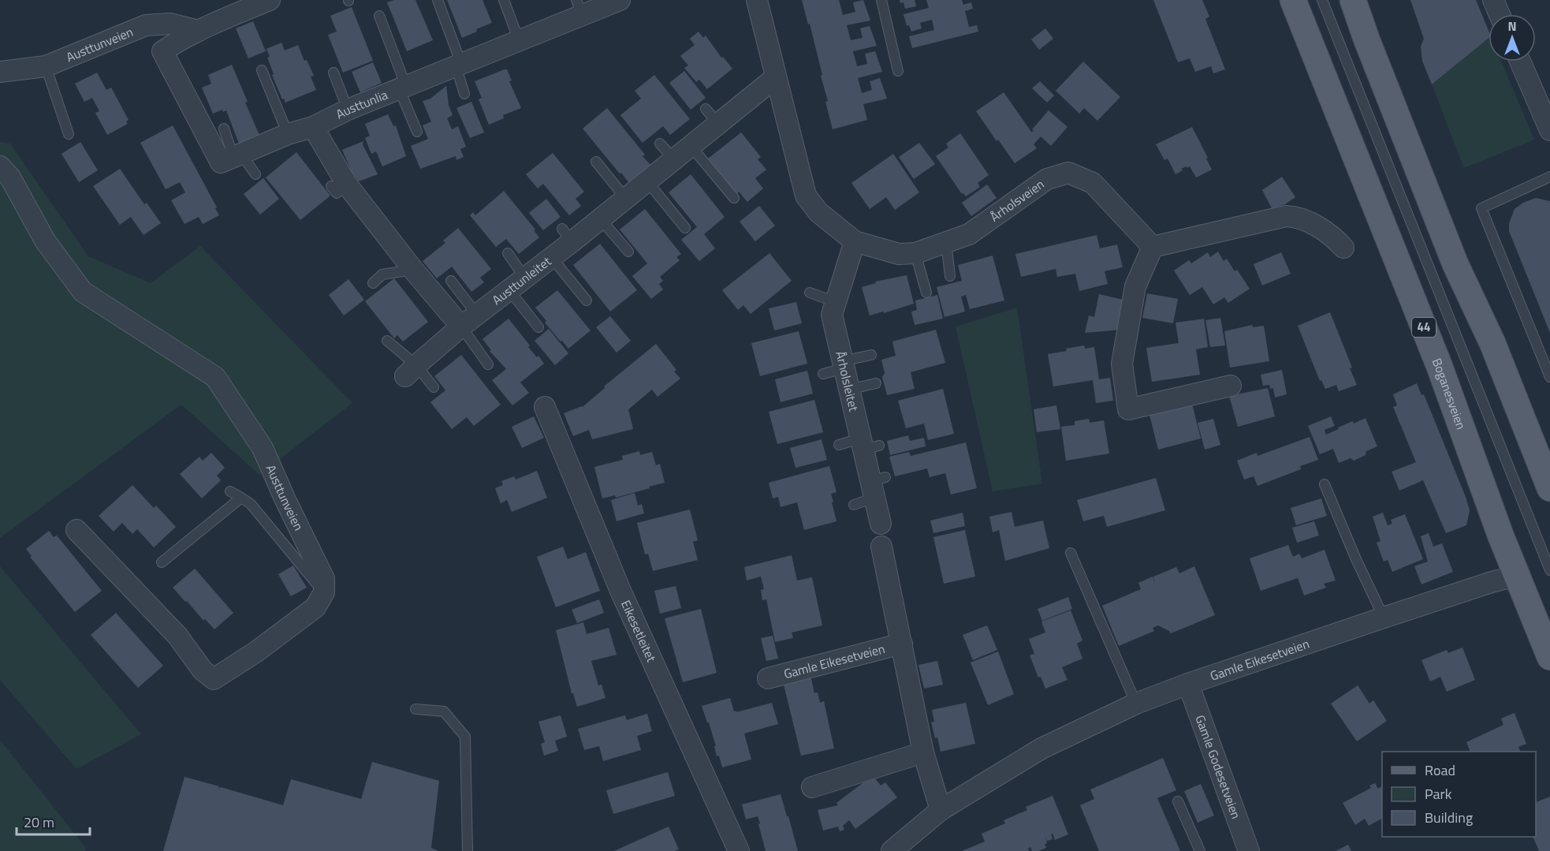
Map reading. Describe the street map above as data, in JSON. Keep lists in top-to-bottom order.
{
  "streets": {
    "main road": ["44", "Boganesveien"],
    "street": [
      "Austtunveien",
      "Austtunlia",
      "Årholsveien",
      "Austtunleitet",
      "Årholsleitet",
      "Eikesetleitet",
      "Gamle Eikesetveien",
      "Gamle Godesetveien"
    ]
  },
  "crossings": [
    ["Årholsveien", "Austtunleitet"],
    ["Årholsveien", "Årholsleitet"],
    ["Boganesveien", "Gamle Eikesetveien"],
    ["Gamle Eikesetveien", "Gamle Godesetveien"]
  ],
  "legend": ["Road", "Park", "Building"],
  "scale_bar": "20 m",
  "north": "top"
}
